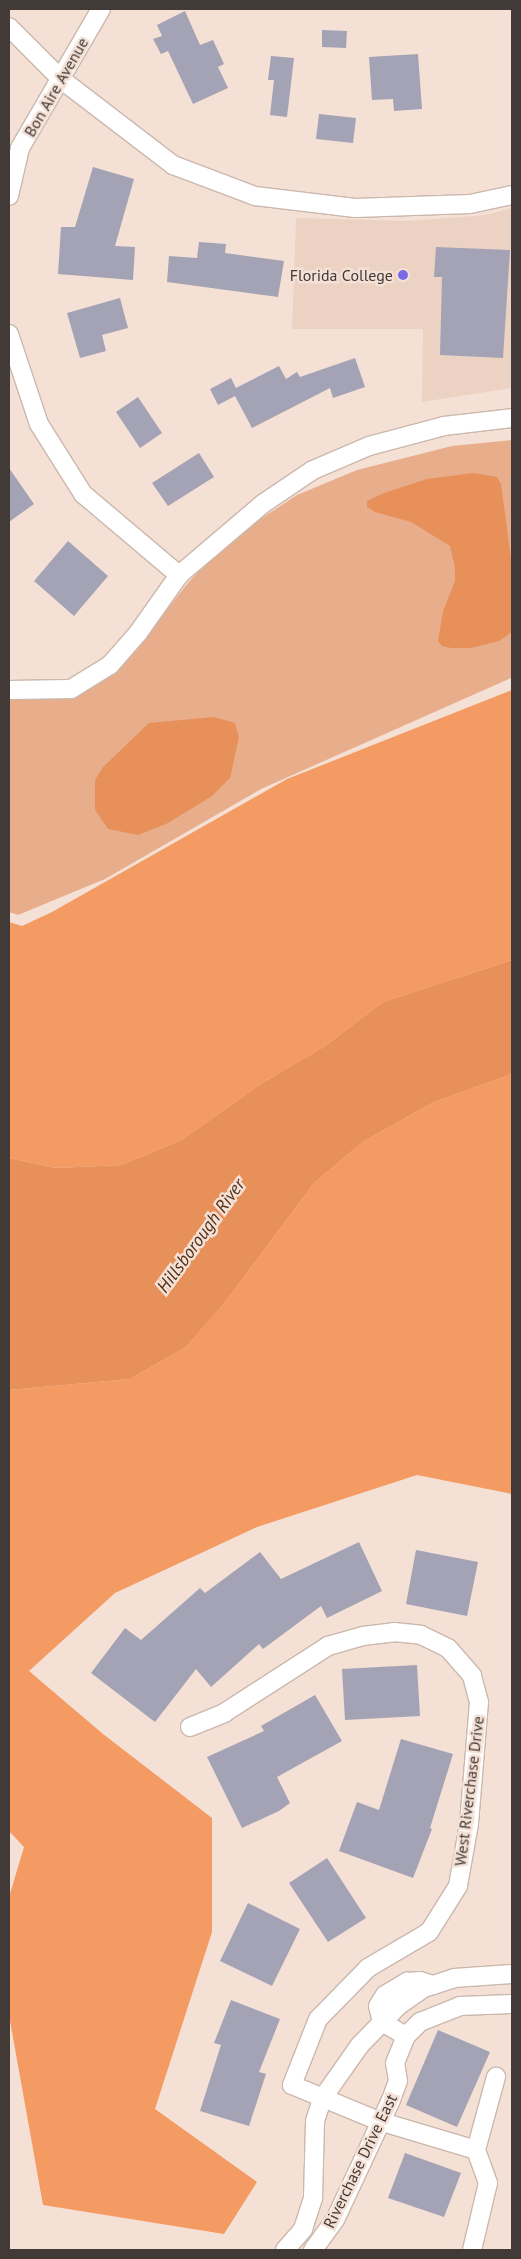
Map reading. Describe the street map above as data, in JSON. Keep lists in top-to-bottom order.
{
  "streets": {
    "street": ["Bon Aire Avenue", "West Riverchase Drive", "Riverchase Drive East"]
  },
  "crossings": [
    ["West Riverchase Drive", "Riverchase Drive East"]
  ],
  "water": ["Hillsborough River"],
  "places": ["Florida College"]
}
